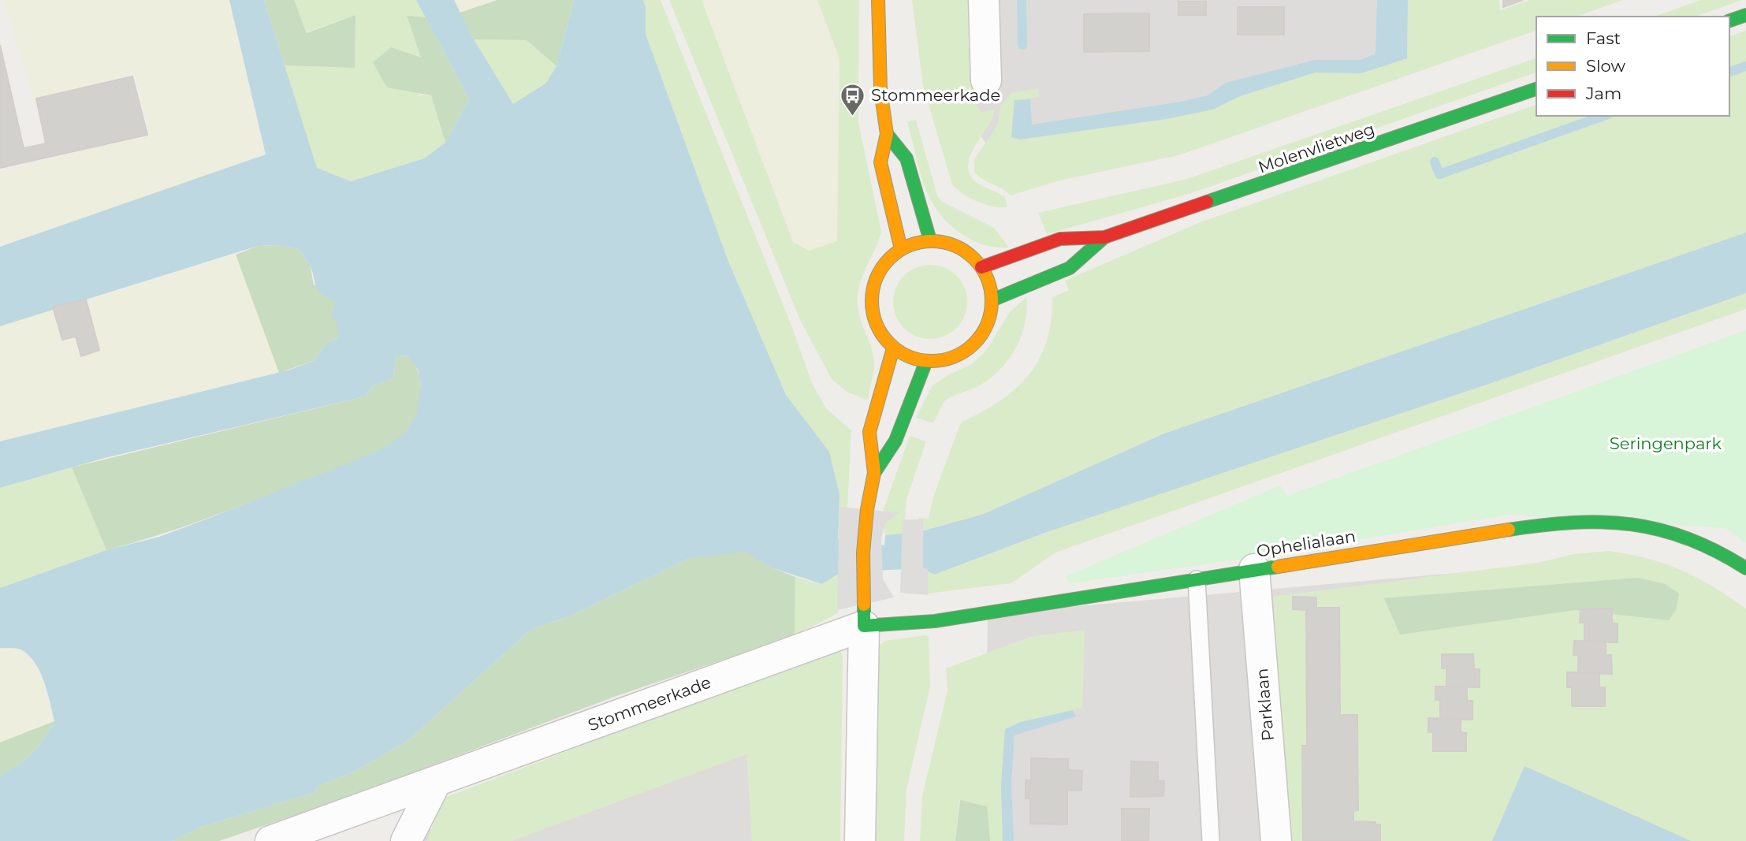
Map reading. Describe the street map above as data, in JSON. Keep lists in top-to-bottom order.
{
  "streets": {
    "street": [
      "Molenvlietweg",
      "Ophelialaan",
      "Stommeerkade",
      "Parklaan"
    ]
  },
  "crossings": [
    ["Ophelialaan", "Stommeerkade"],
    ["Ophelialaan", "Parklaan"]
  ],
  "parks": ["Seringenpark"],
  "places": {
    "bus stop": ["Stommeerkade"]
  },
  "legend": ["Fast", "Slow", "Jam"]
}
